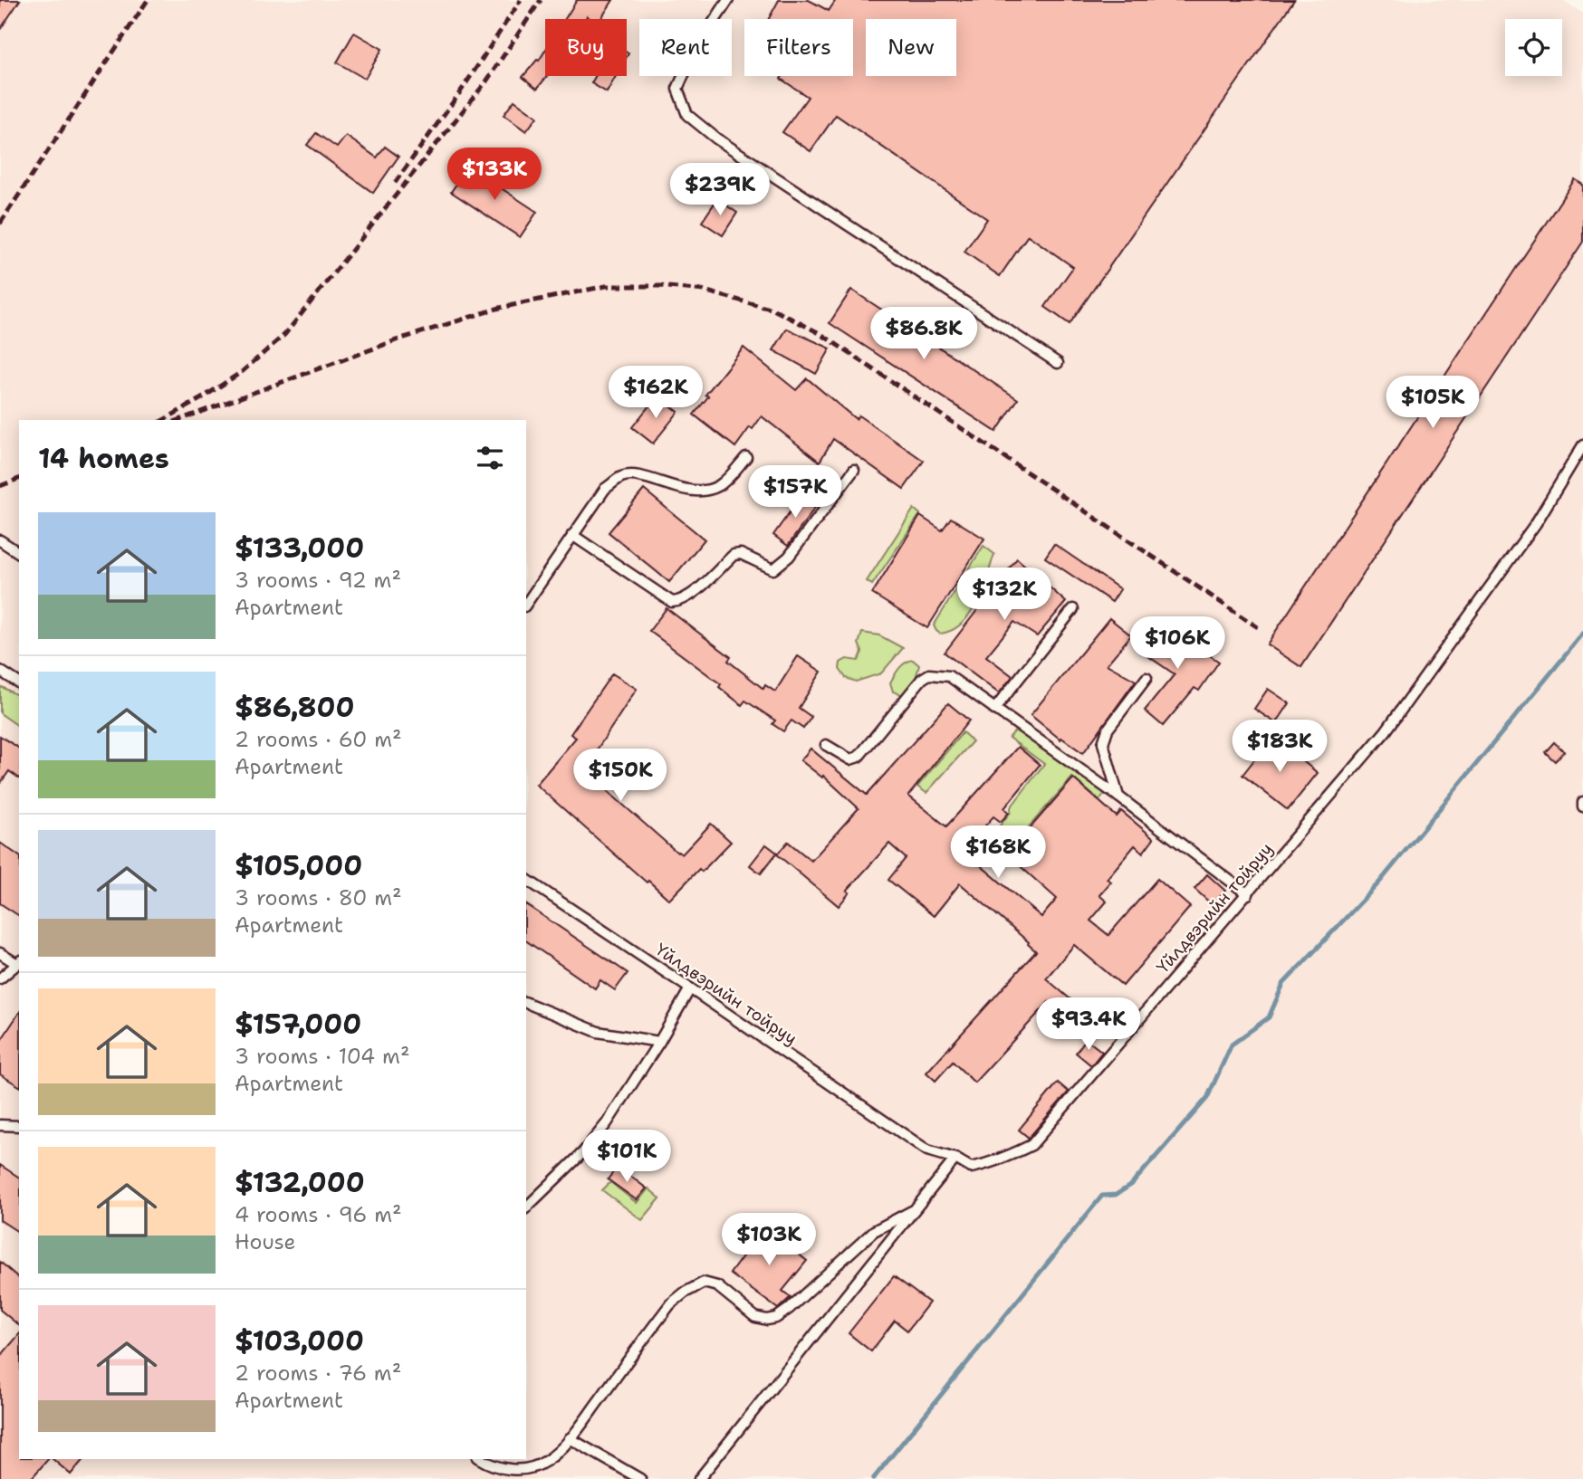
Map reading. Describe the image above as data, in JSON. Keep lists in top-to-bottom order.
{
  "streets": {
    "lane": ["Үйлдвэрийн тойруу"]
  },
  "page": {
    "chip": [
      "Buy",
      "Rent",
      "Filters",
      "New"
    ],
    "price": [
      "$133K",
      "$239K",
      "$86.8K",
      "$162K",
      "$105K",
      "$157K",
      "$132K",
      "$106K",
      "$183K",
      "$150K",
      "$168K",
      "$93.4K",
      "$101K",
      "$103K"
    ],
    "heading": "14 homes",
    "list": [
      {
        "name": "$133,000",
        "note": "3 rooms · 92 m² · Apartment"
      },
      {
        "name": "$86,800",
        "note": "2 rooms · 60 m² · Apartment"
      },
      {
        "name": "$105,000",
        "note": "3 rooms · 80 m² · Apartment"
      },
      {
        "name": "$157,000",
        "note": "3 rooms · 104 m² · Apartment"
      },
      {
        "name": "$132,000",
        "note": "4 rooms · 96 m² · House"
      },
      {
        "name": "$103,000",
        "note": "2 rooms · 76 m² · Apartment"
      }
    ]
  }
}
